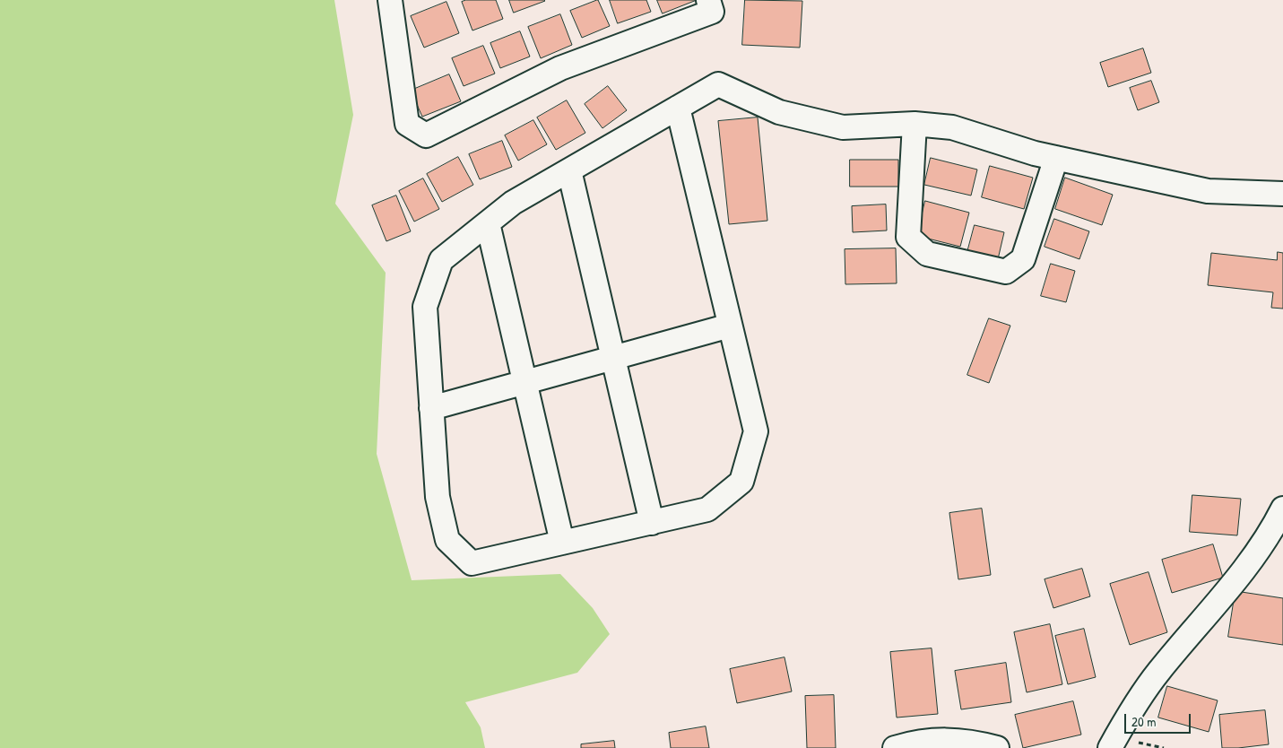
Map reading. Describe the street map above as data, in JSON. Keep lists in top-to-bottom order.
{
  "scale_bar": "20 m"
}
